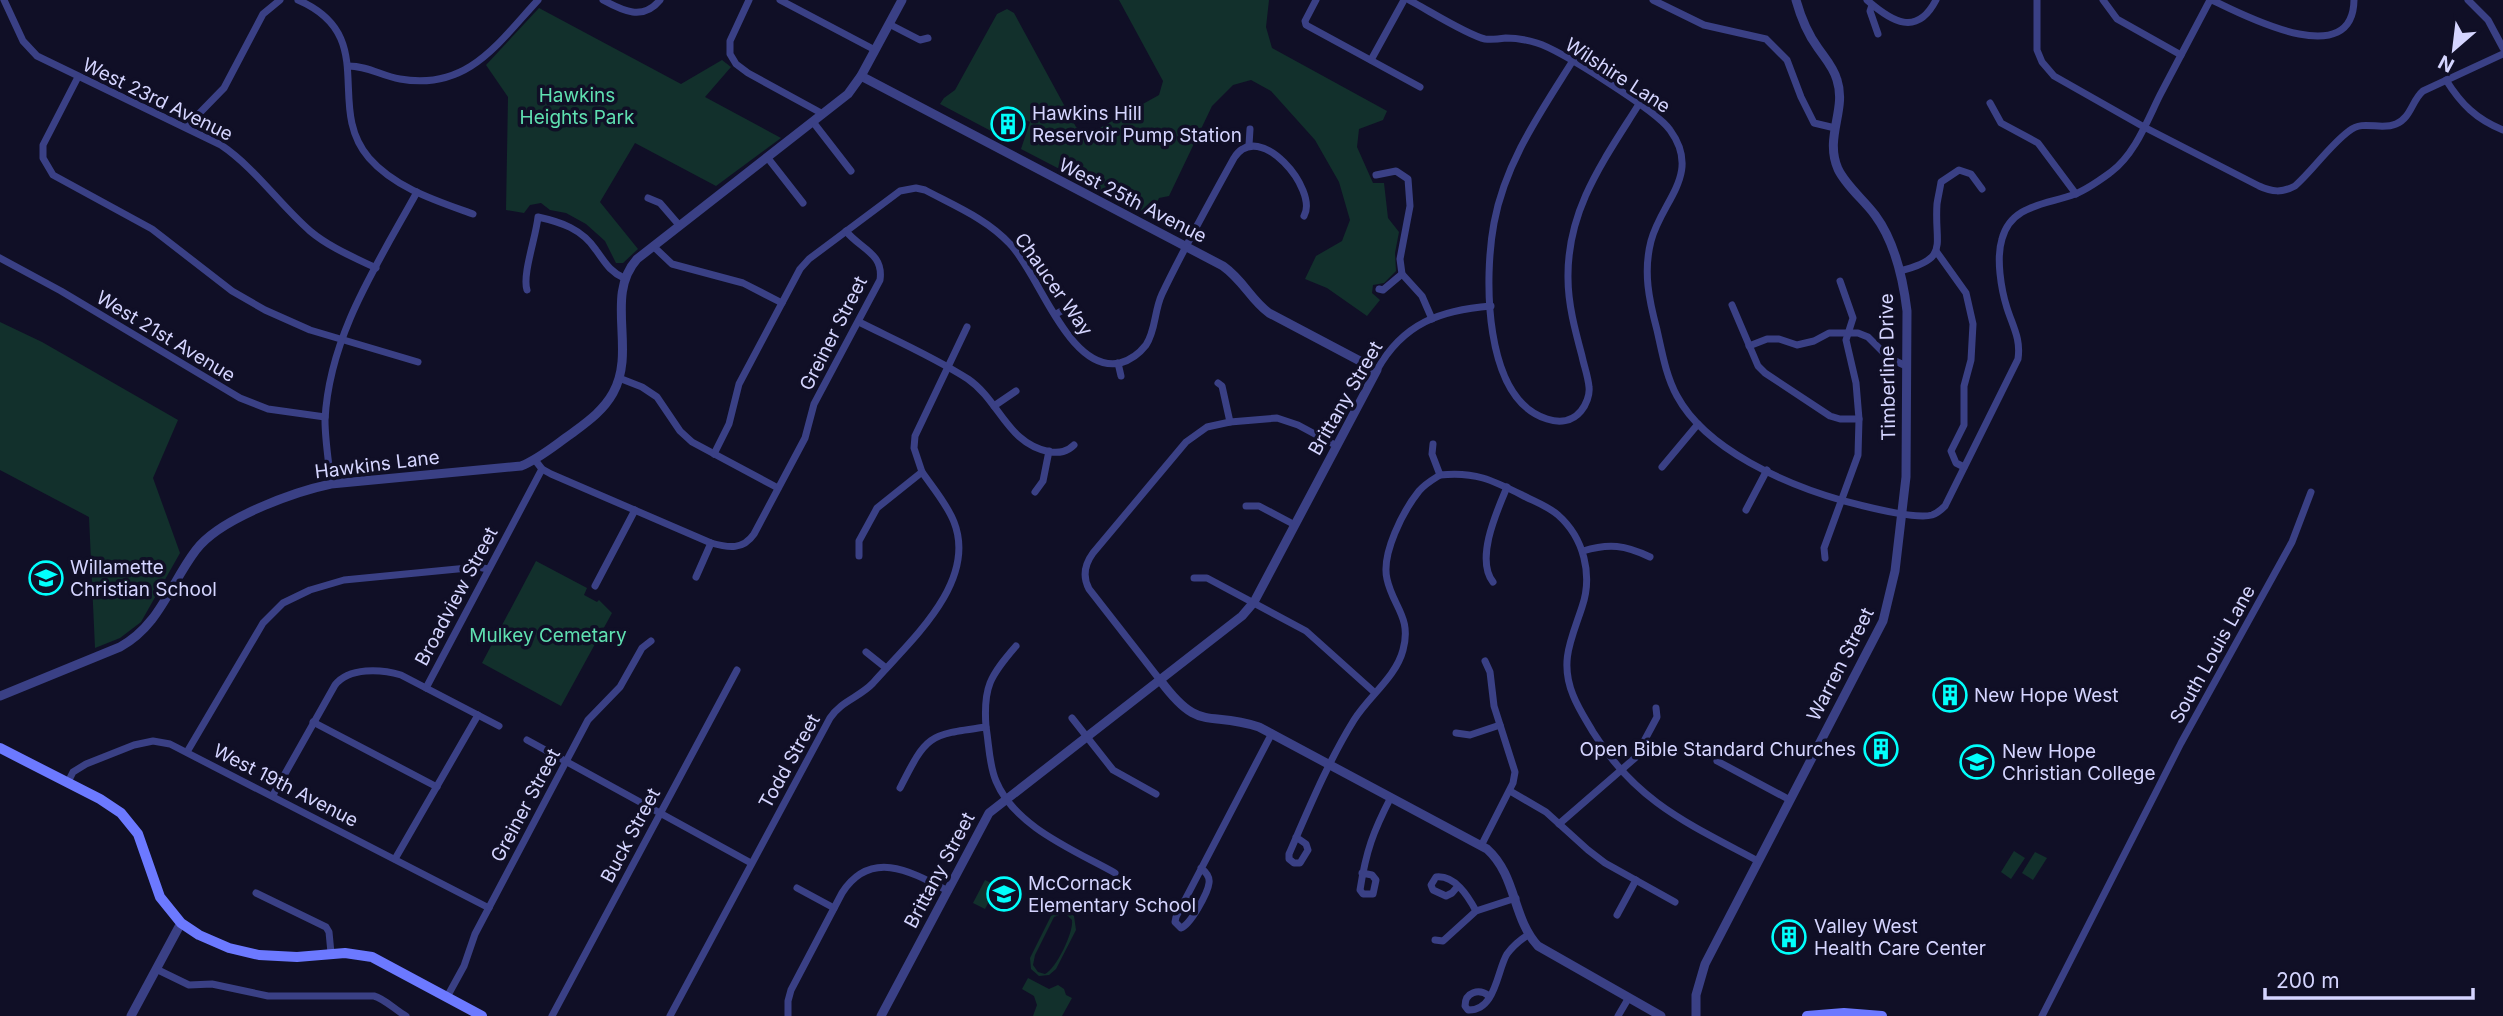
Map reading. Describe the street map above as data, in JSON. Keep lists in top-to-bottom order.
{
  "streets": {
    "street": [
      "Wilshire Lane",
      "West 23rd Avenue",
      "West 25th Avenue",
      "Chaucer Way",
      "Greiner Street",
      "West 21st Avenue",
      "Timberline Drive",
      "Brittany Street",
      "Hawkins Lane",
      "Broadview Street",
      "South Louis Lane",
      "Warren Street",
      "Todd Street",
      "West 19th Avenue",
      "Buck Street"
    ]
  },
  "crossings": [
    ["Wilshire Lane", "Timberline Drive"],
    ["Wilshire Lane", "Warren Street"],
    ["West 25th Avenue", "Brittany Street"],
    ["Chaucer Way", "Greiner Street"],
    ["Greiner Street", "West 19th Avenue"],
    ["Timberline Drive", "Warren Street"],
    ["Broadview Street", "West 19th Avenue"]
  ],
  "parks": ["Hawkins Heights Park", "Mulkey Cemetary"],
  "places": {
    "building": [
      "Hawkins Hill Reservoir Pump Station",
      "New Hope West",
      "Open Bible Standard Churches",
      "Valley West Health Care Center"
    ],
    "school or university": ["Willamette Christian School", "New Hope Christian College", "McCornack Elementary School"]
  },
  "scale_bar": "200 m",
  "north": "bottom left"
}
